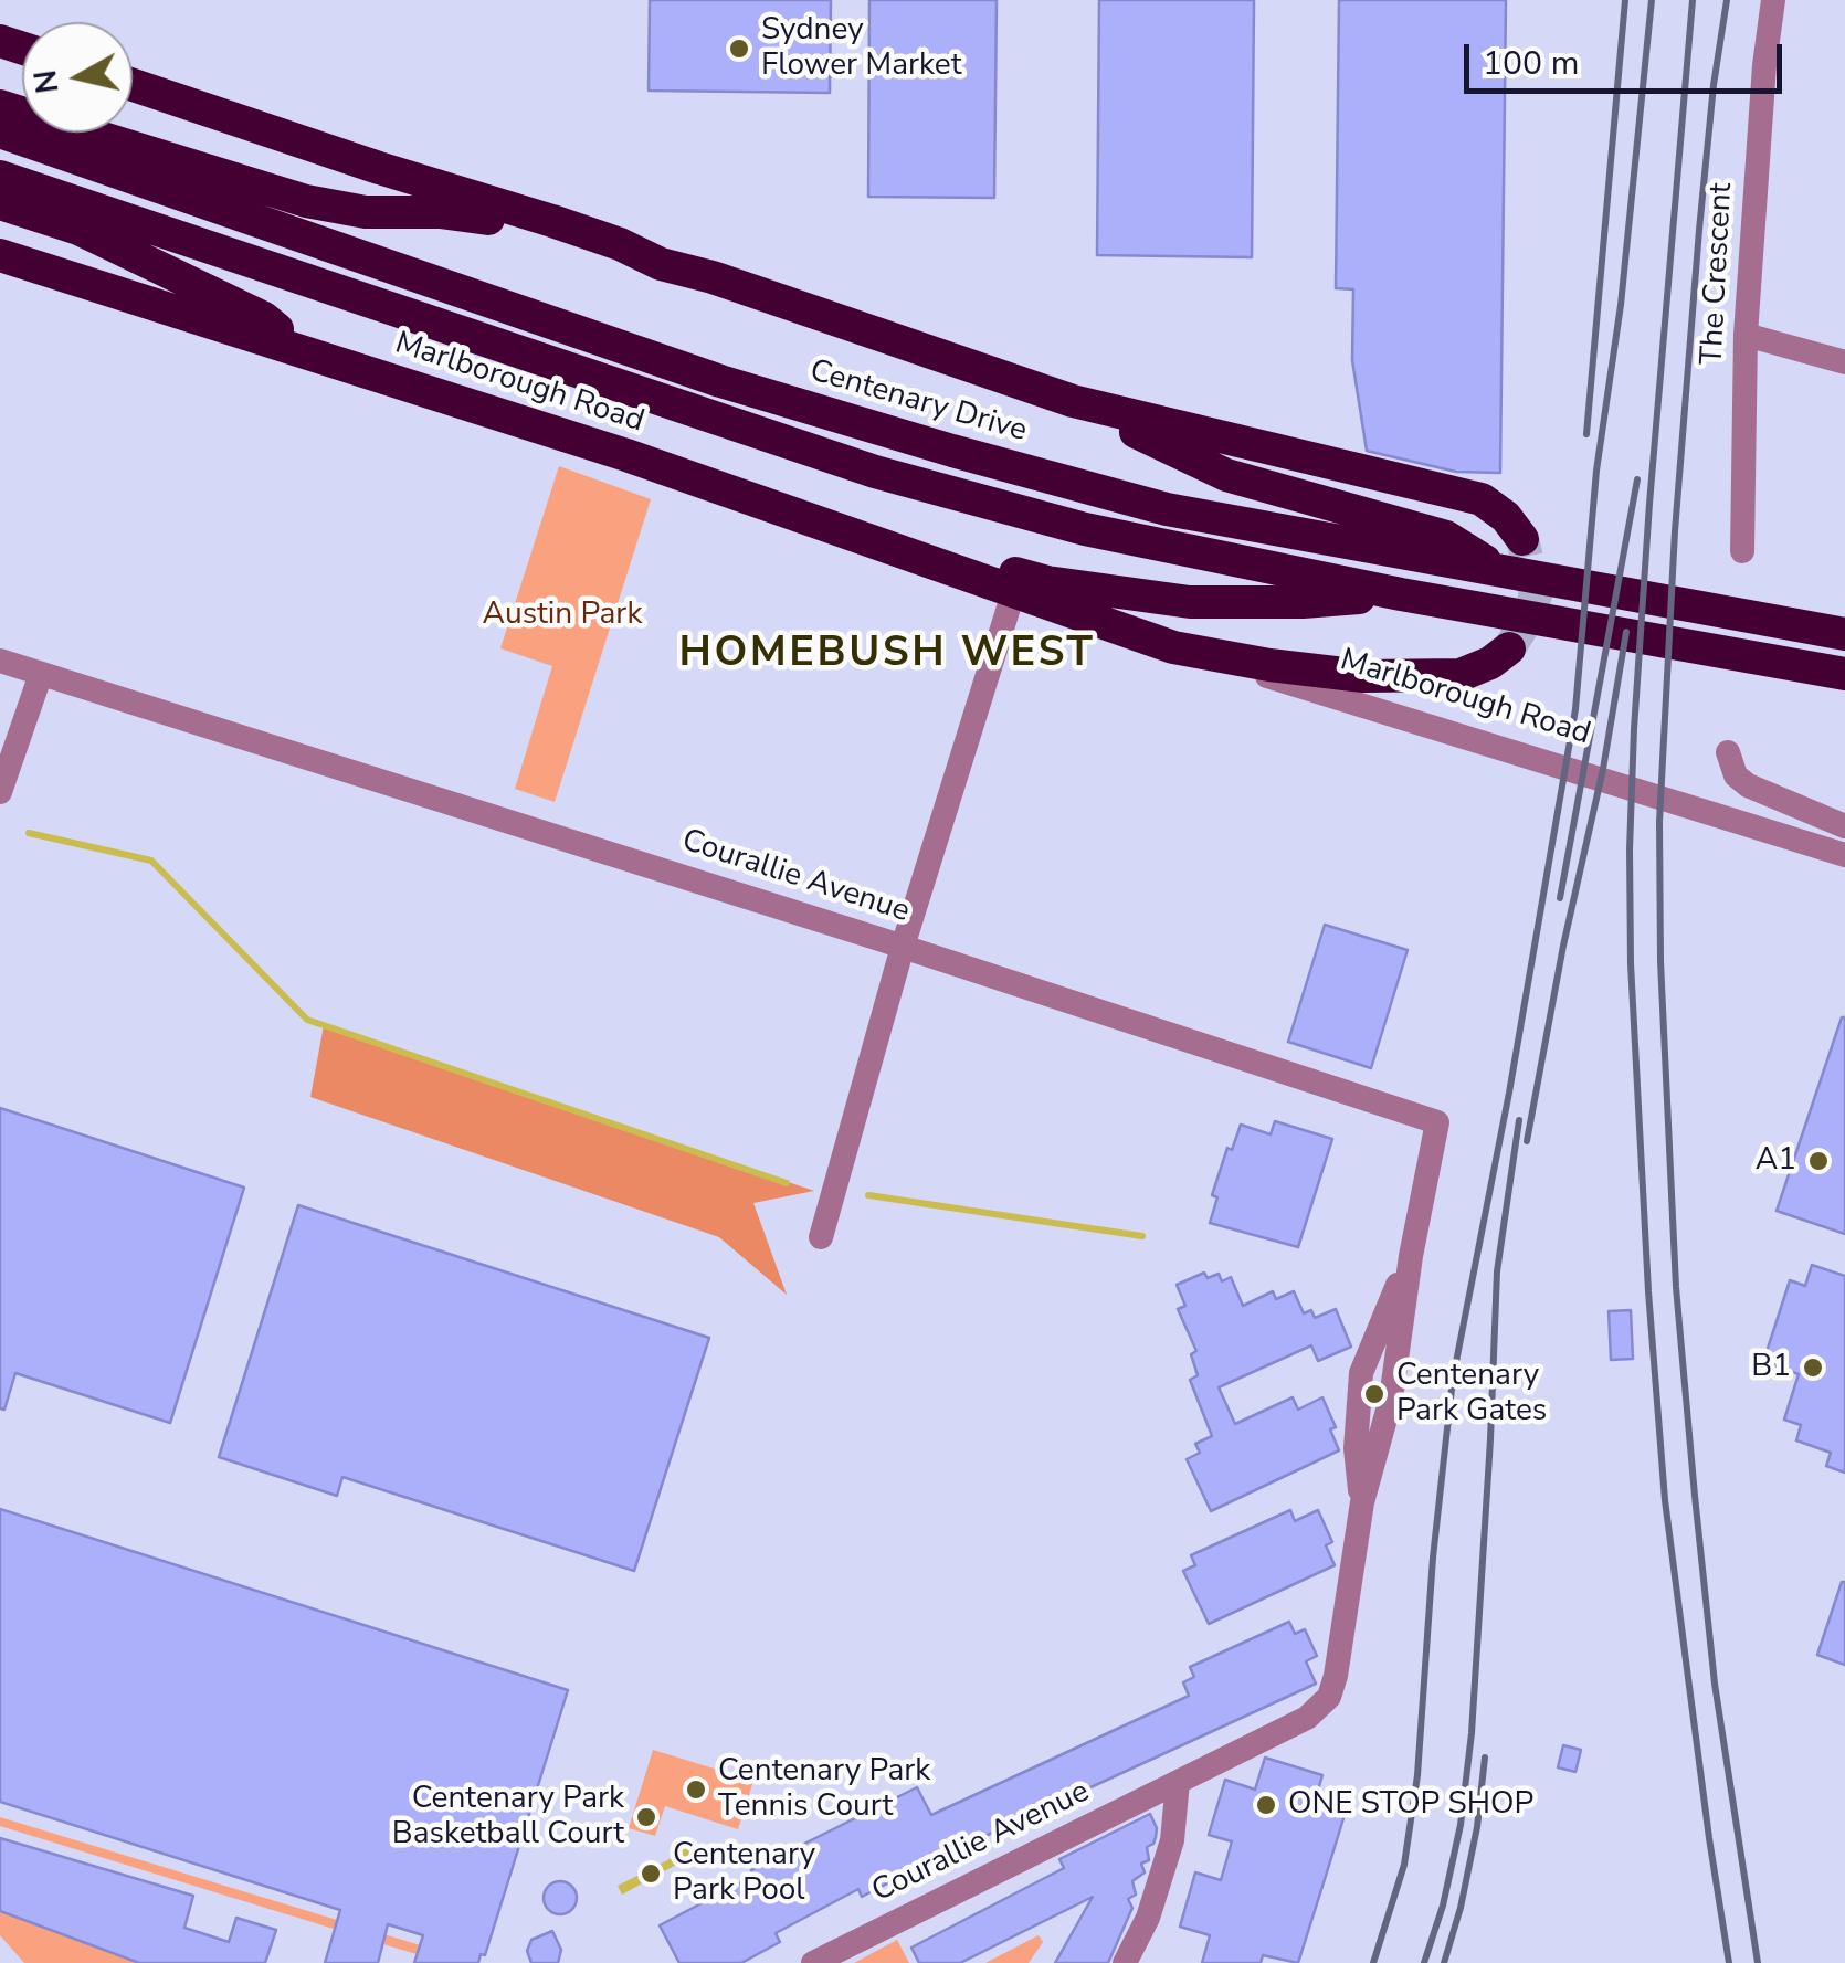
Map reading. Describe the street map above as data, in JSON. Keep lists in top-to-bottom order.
{
  "streets": {
    "highway": ["Marlborough Road", "Centenary Drive"],
    "street": ["The Crescent", "Courallie Avenue"]
  },
  "districts": ["HOMEBUSH WEST"],
  "parks": ["Austin Park"],
  "places": [
    "Sydney Flower Market",
    "A1",
    "B1",
    "Centenary Park Gates",
    "Centenary Park Tennis Court",
    "ONE STOP SHOP",
    "Centenary Park Basketball Court",
    "Centenary Park Pool"
  ],
  "scale_bar": "100 m",
  "north": "left"
}
